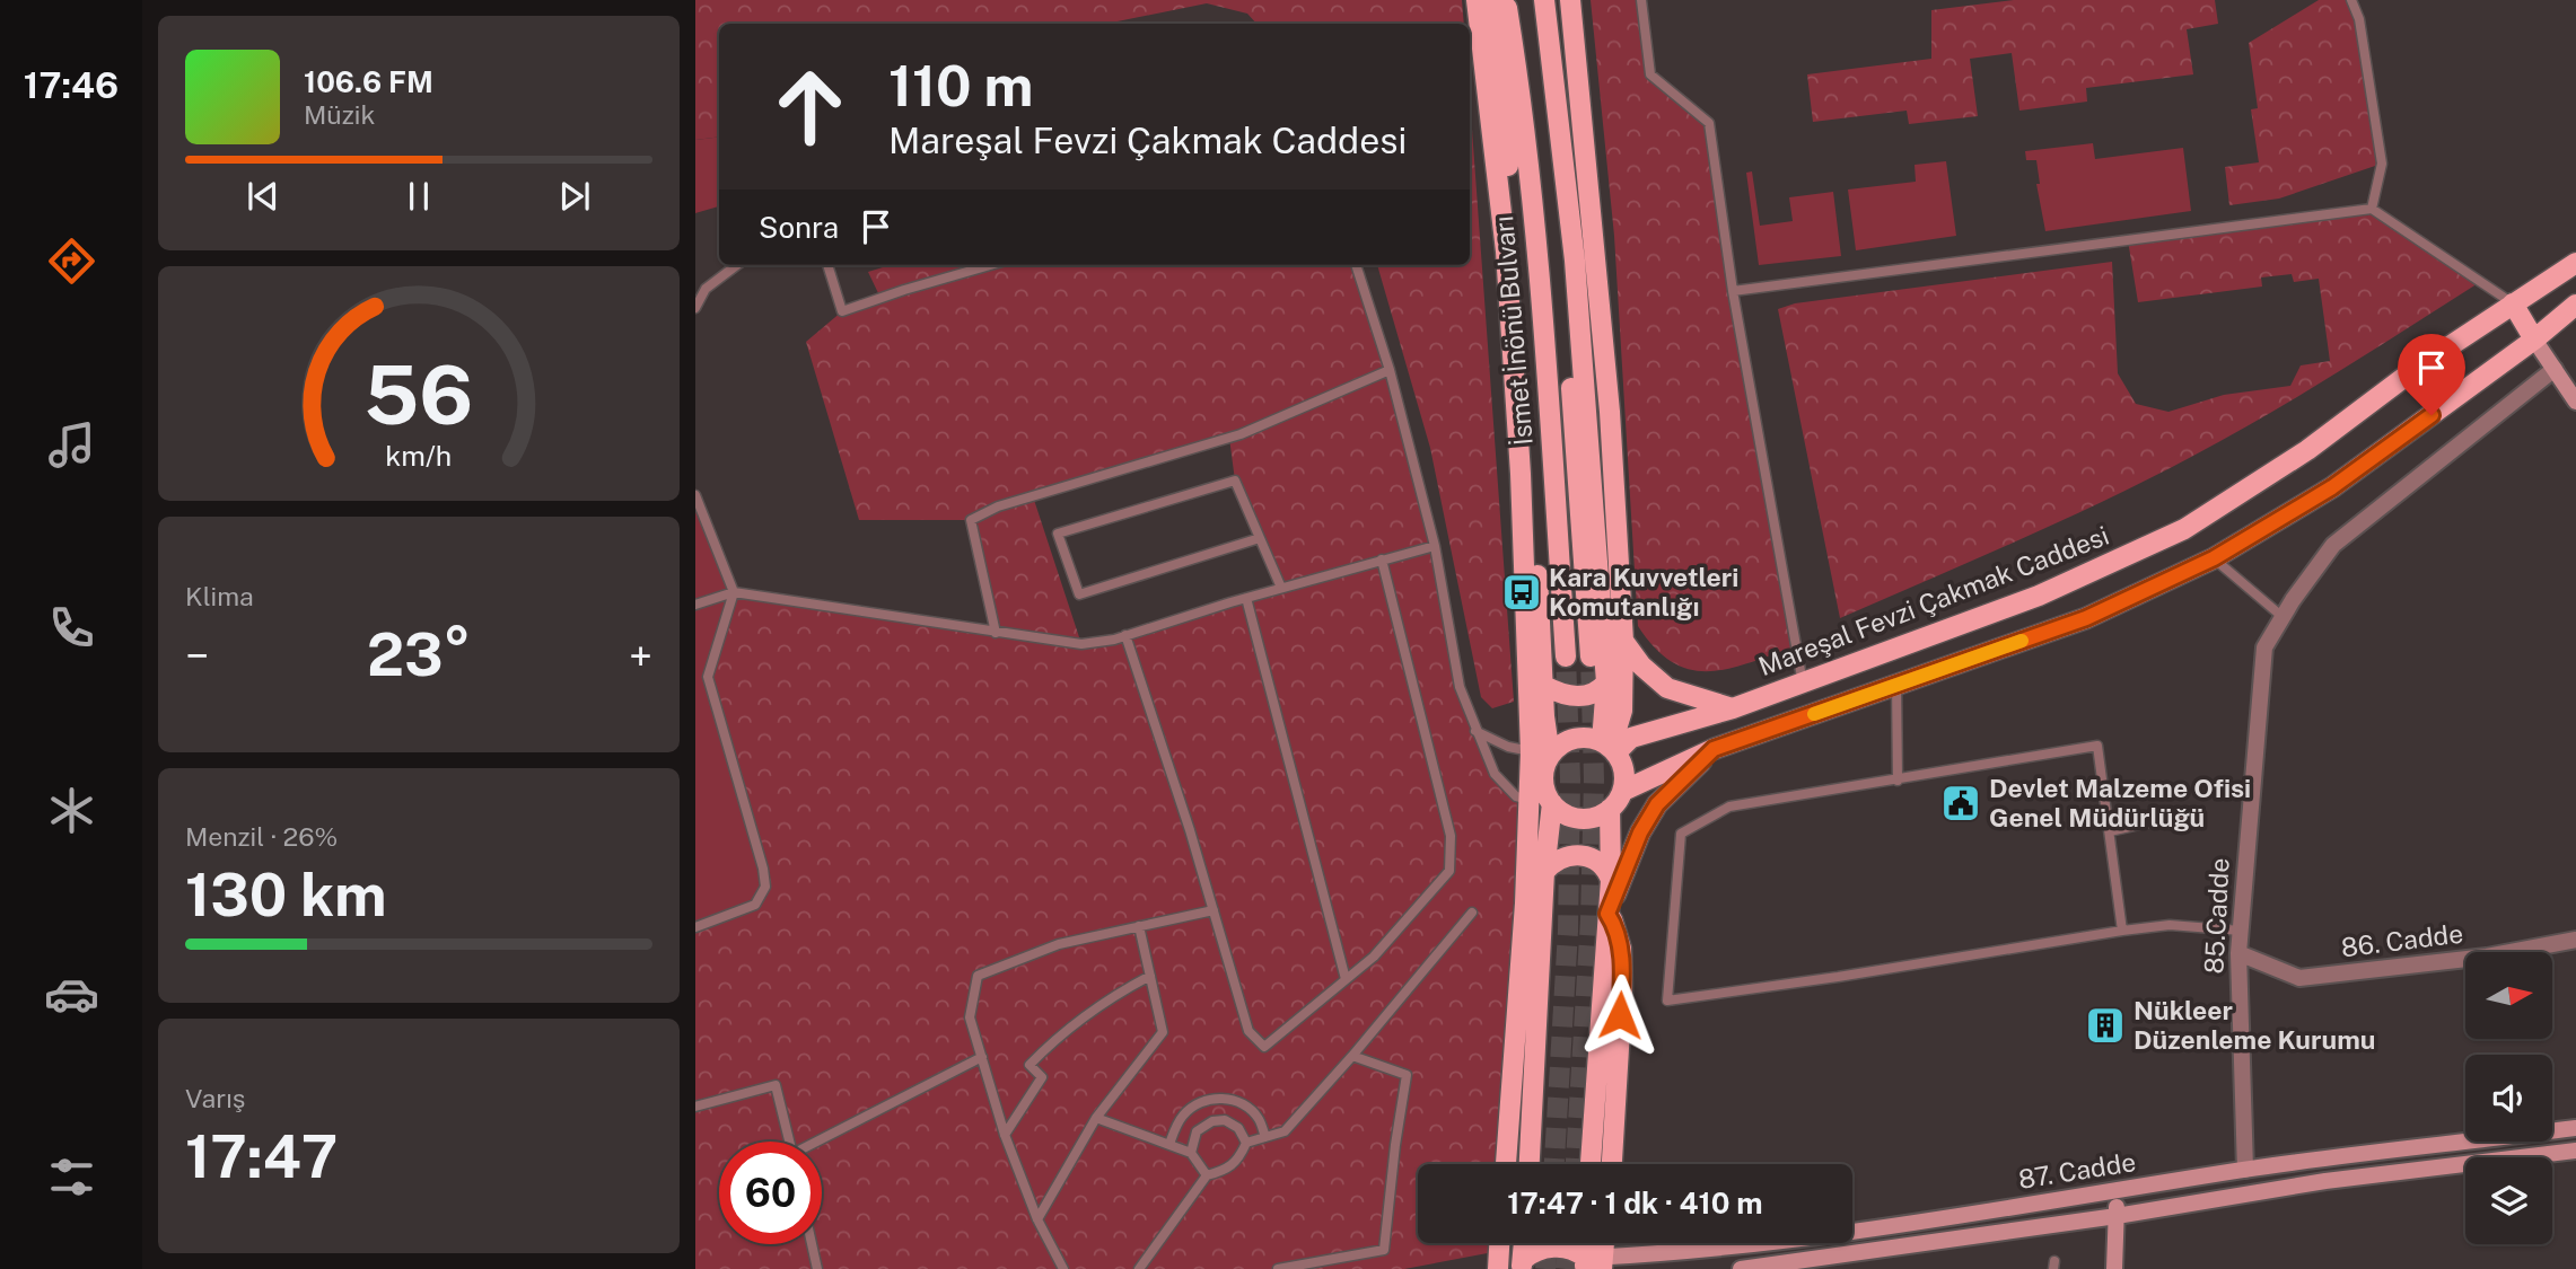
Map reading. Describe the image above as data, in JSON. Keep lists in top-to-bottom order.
{
  "streets": {
    "main road": ["İsmet İnönü Bulvarı", "Mareşal Fevzi Çakmak Caddesi"],
    "street": ["85.Cadde", "86. Cadde", "87. Cadde"]
  },
  "crossings": [
    ["85.Cadde", "86. Cadde"],
    ["85.Cadde", "87. Cadde"]
  ],
  "places": {
    "bus stop": ["Kara Kuvvetleri Komutanlığı"],
    "public building": ["Devlet Malzeme Ofisi Genel Müdürlüğü"],
    "building": ["Nükleer Düzenleme Kurumu"]
  },
  "north": "right",
  "page": {
    "tabs": "17:46",
    "turn": ["110 m", "Mareşal Fevzi Çakmak Caddesi"],
    "song": ["106.6 FM", "Müzik"],
    "then": "Sonra",
    "tile": [
      "Klima",
      ["Menzil · 26%", "130 km"],
      ["Varış", "17:47"]
    ],
    "heat": ["−", "23°", "+"],
    "limit": "60",
    "trip": "17:47 · 1 dk · 410 m",
    "gauge": ["56", "km/h"]
  }
}
